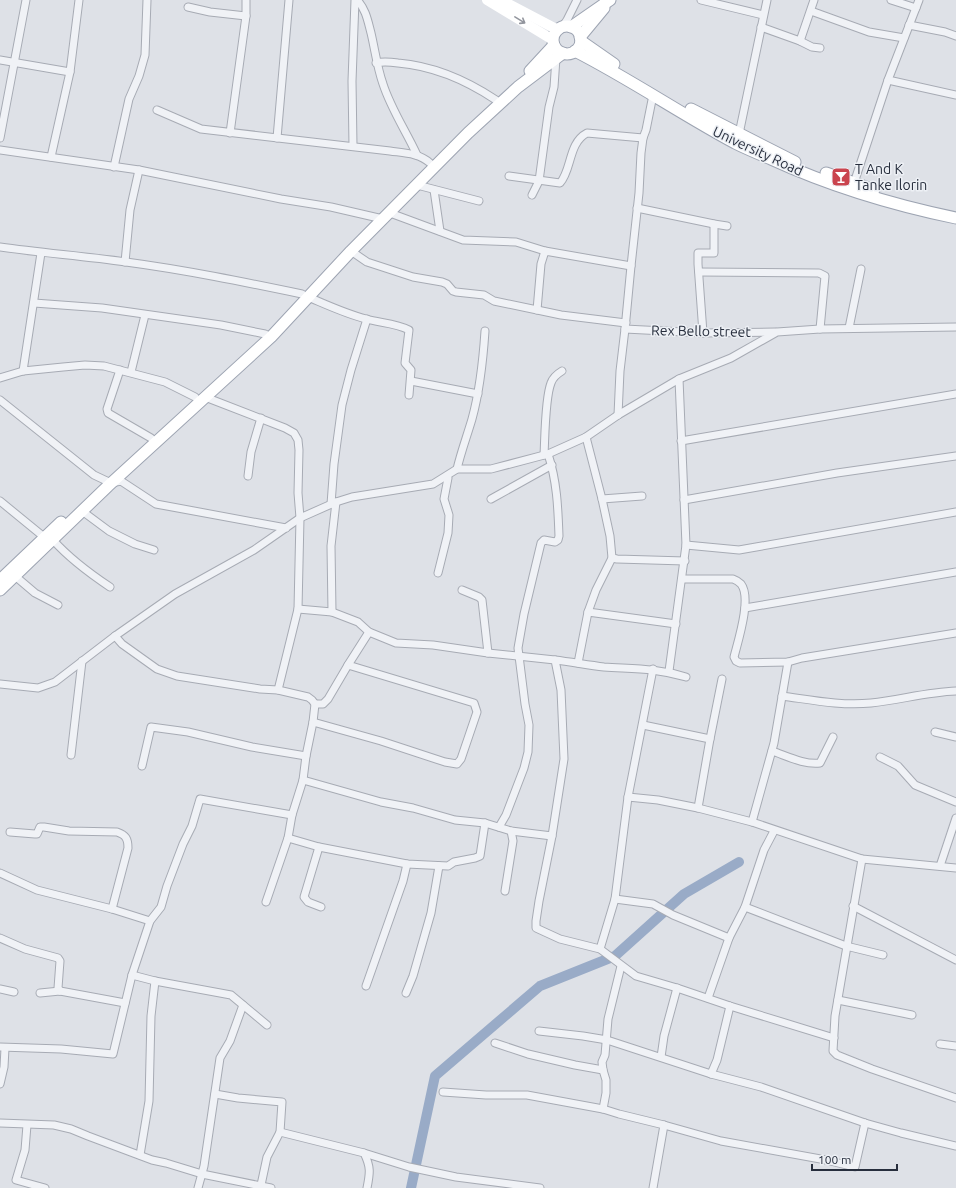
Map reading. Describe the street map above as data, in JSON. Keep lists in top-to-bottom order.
{
  "streets": {
    "main road": ["University Road"],
    "street": ["Rex Bello street"]
  },
  "places": {
    "bar": ["T And K Tanke Ilorin"]
  },
  "scale_bar": "100 m"
}
